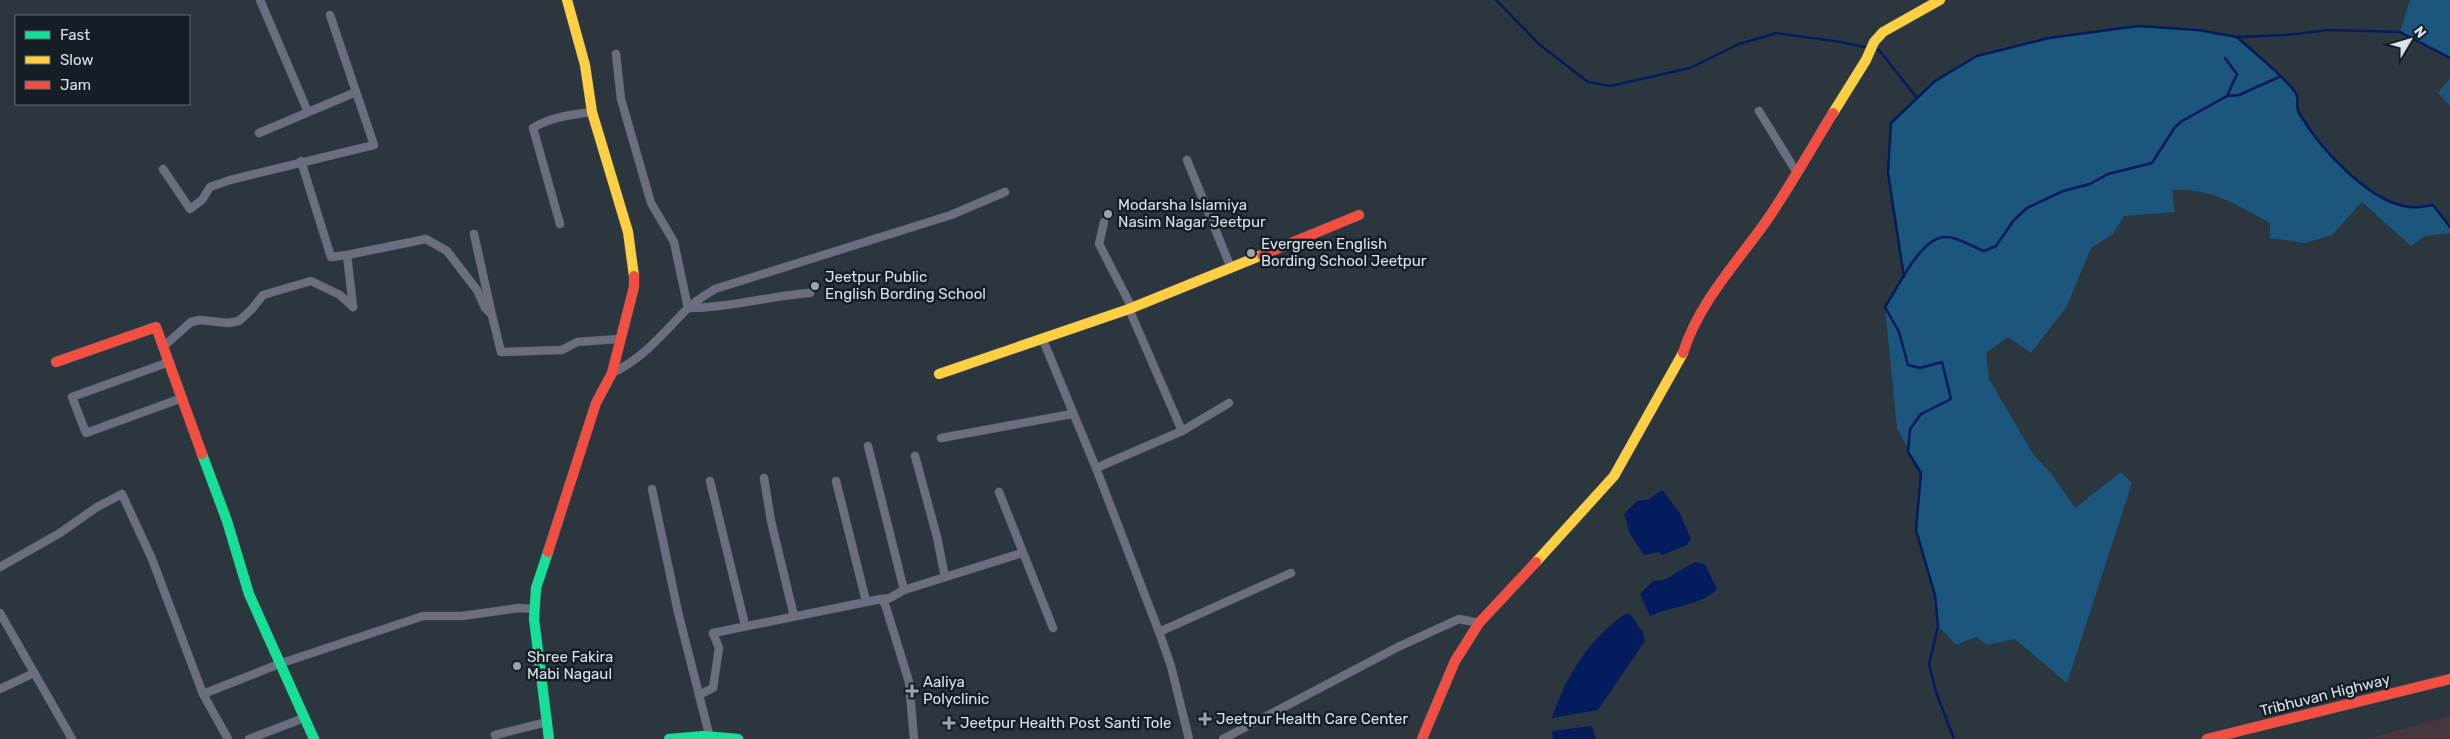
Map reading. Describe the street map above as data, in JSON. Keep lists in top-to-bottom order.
{
  "streets": {
    "main road": ["Tribhuvan Highway"]
  },
  "places": {
    "other": [
      "Modarsha Islamiya Nasim Nagar Jeetpur",
      "Evergreen English Bording School Jeetpur",
      "Jeetpur Public English Bording School",
      "Shree Fakira Mabi Nagaul"
    ],
    "health": ["Aaliya Polyclinic", "Jeetpur Health Care Center", "Jeetpur Health Post Santi Tole"]
  },
  "legend": ["Fast", "Slow", "Jam"],
  "north": "top right"
}
